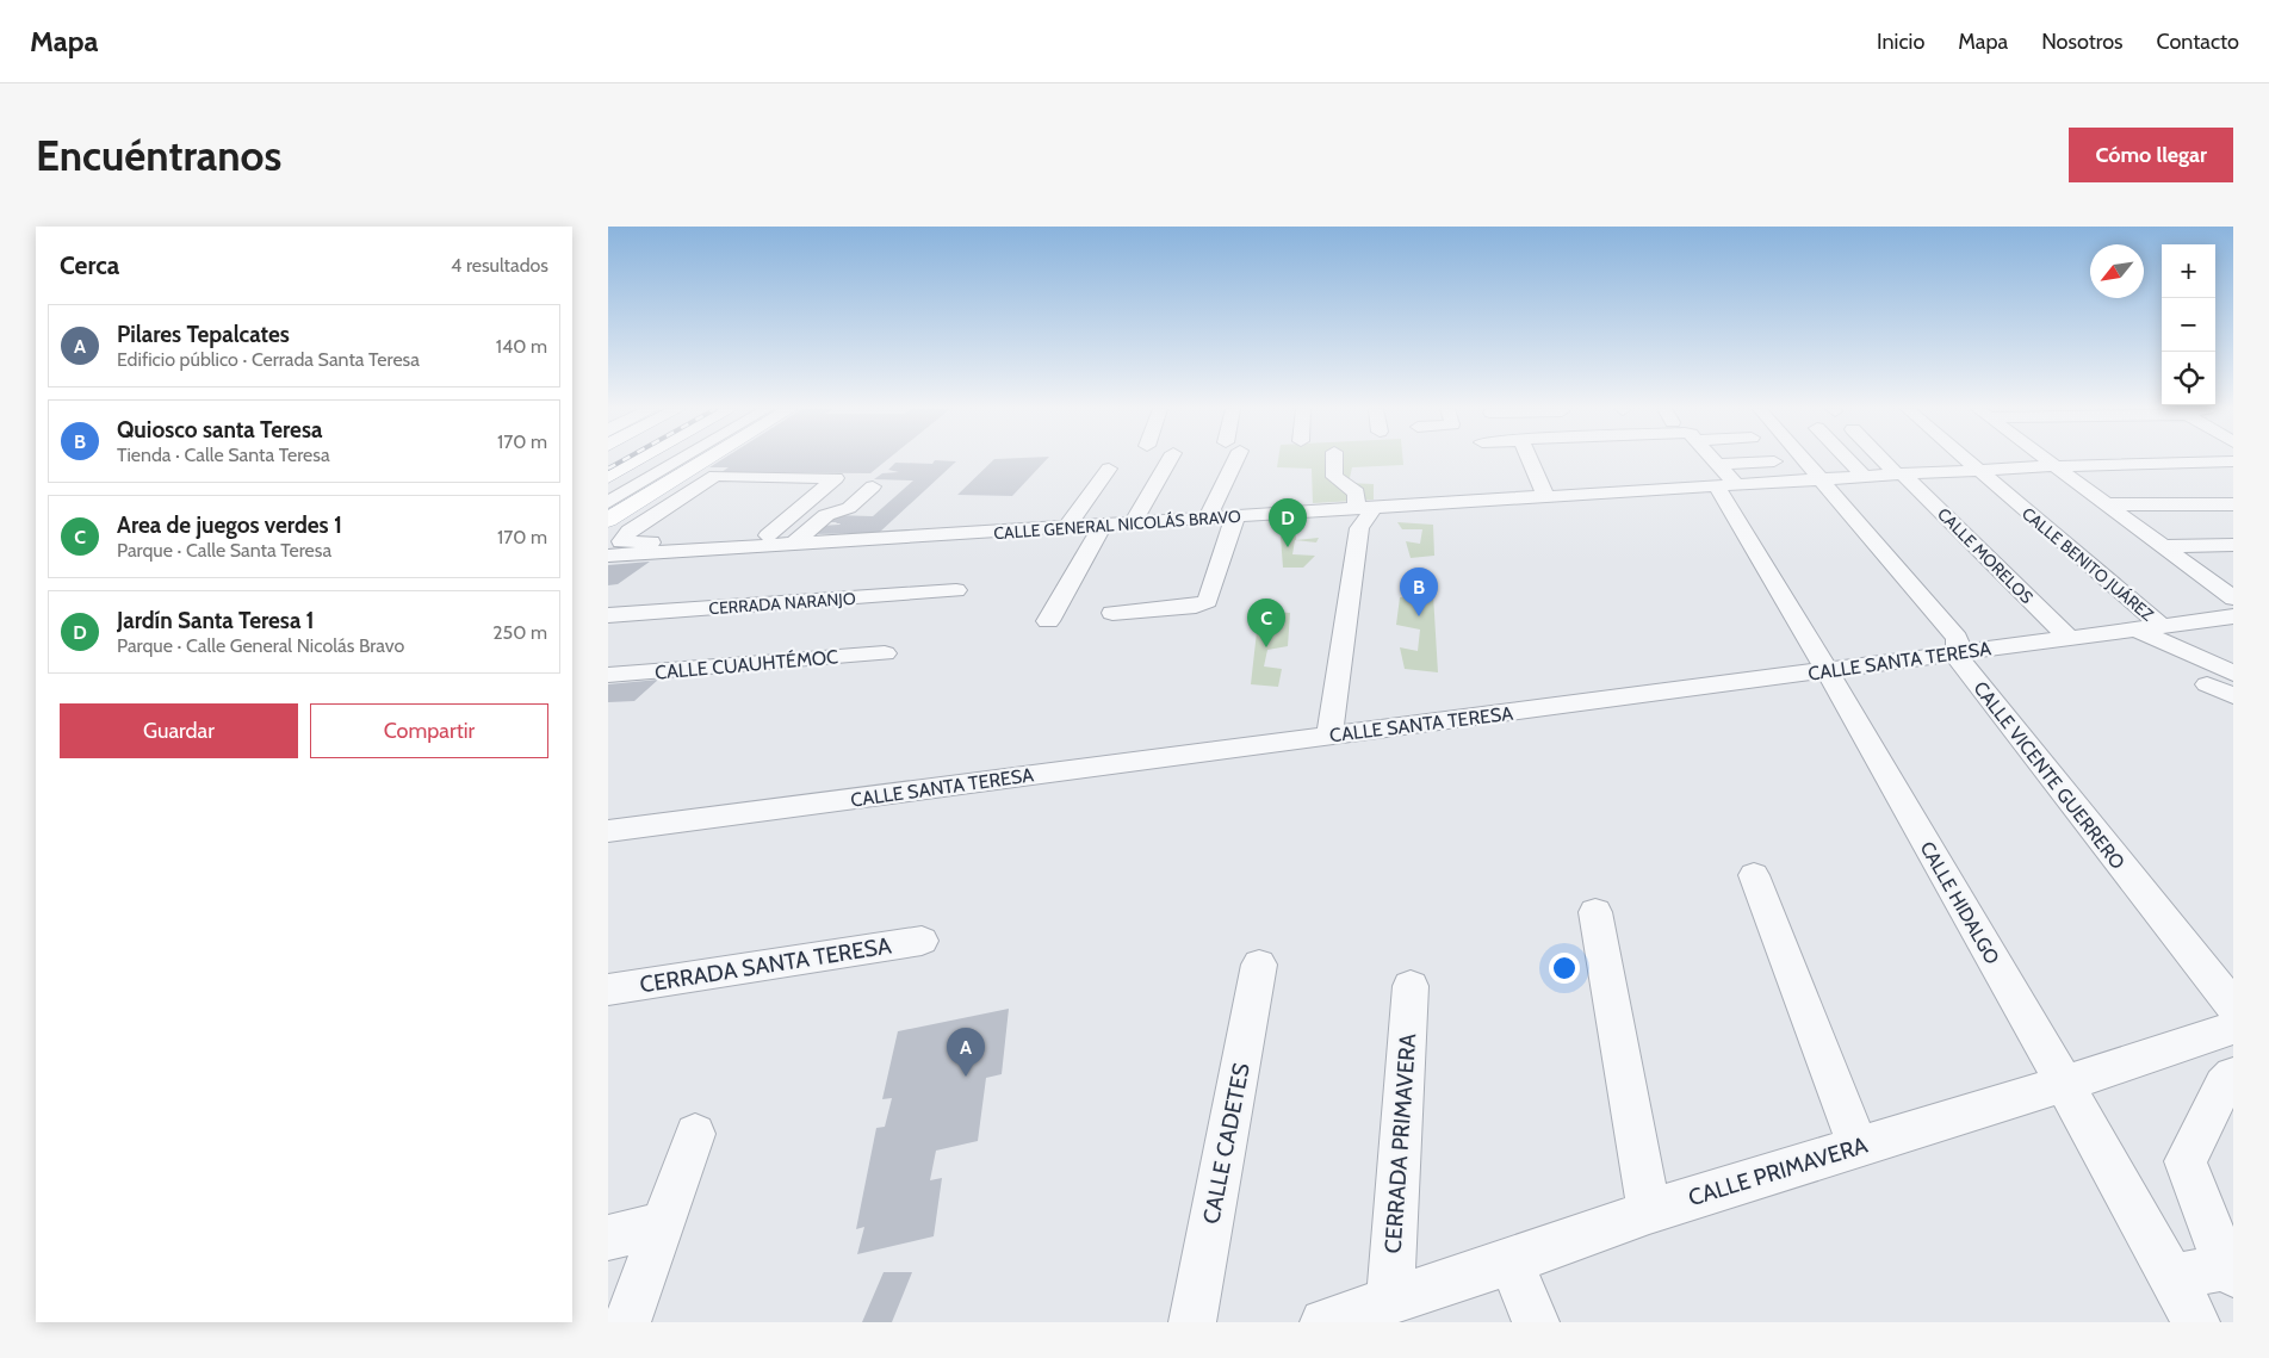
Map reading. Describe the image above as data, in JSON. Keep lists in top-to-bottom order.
{
  "streets": {
    "street": [
      "CALLE GENERAL NICOLÁS BRAVO",
      "CALLE MORELOS",
      "CALLE BENITO JUÁREZ",
      "CERRADA NARANJO",
      "CALLE SANTA TERESA",
      "CALLE CUAUHTÉMOC",
      "CALLE VICENTE GUERRERO",
      "CALLE HIDALGO",
      "CERRADA SANTA TERESA",
      "CALLE CADETES",
      "CERRADA PRIMAVERA",
      "CALLE PRIMAVERA"
    ]
  },
  "crossings": [
    ["CALLE MORELOS", "CALLE SANTA TERESA"],
    ["CALLE BENITO JUÁREZ", "CALLE SANTA TERESA"],
    ["CALLE SANTA TERESA", "CALLE VICENTE GUERRERO"],
    ["CALLE SANTA TERESA", "CALLE HIDALGO"],
    ["CALLE HIDALGO", "CALLE PRIMAVERA"],
    ["CERRADA PRIMAVERA", "CALLE PRIMAVERA"]
  ],
  "north": "bottom left",
  "page": {
    "header": "Mapa",
    "nav": [
      "Inicio",
      "Mapa",
      "Nosotros",
      "Contacto"
    ],
    "buttons": [
      "Cómo llegar",
      ["Guardar", "Compartir"]
    ],
    "title": "Encuéntranos",
    "heading": ["Cerca", "4 resultados"],
    "map_buttons": ["+", "−"],
    "list": [
      {
        "mark": "A",
        "name": "Pilares Tepalcates",
        "note": "Edificio público · Cerrada Santa Teresa",
        "value": "140 m"
      },
      {
        "mark": "B",
        "name": "Quiosco santa Teresa",
        "note": "Tienda · Calle Santa Teresa",
        "value": "170 m"
      },
      {
        "mark": "C",
        "name": "Area de juegos verdes 1",
        "note": "Parque · Calle Santa Teresa",
        "value": "170 m"
      },
      {
        "mark": "D",
        "name": "Jardín Santa Teresa 1",
        "note": "Parque · Calle General Nicolás Bravo",
        "value": "250 m"
      }
    ],
    "pins": [
      "D",
      "B",
      "C",
      "A"
    ]
  }
}
